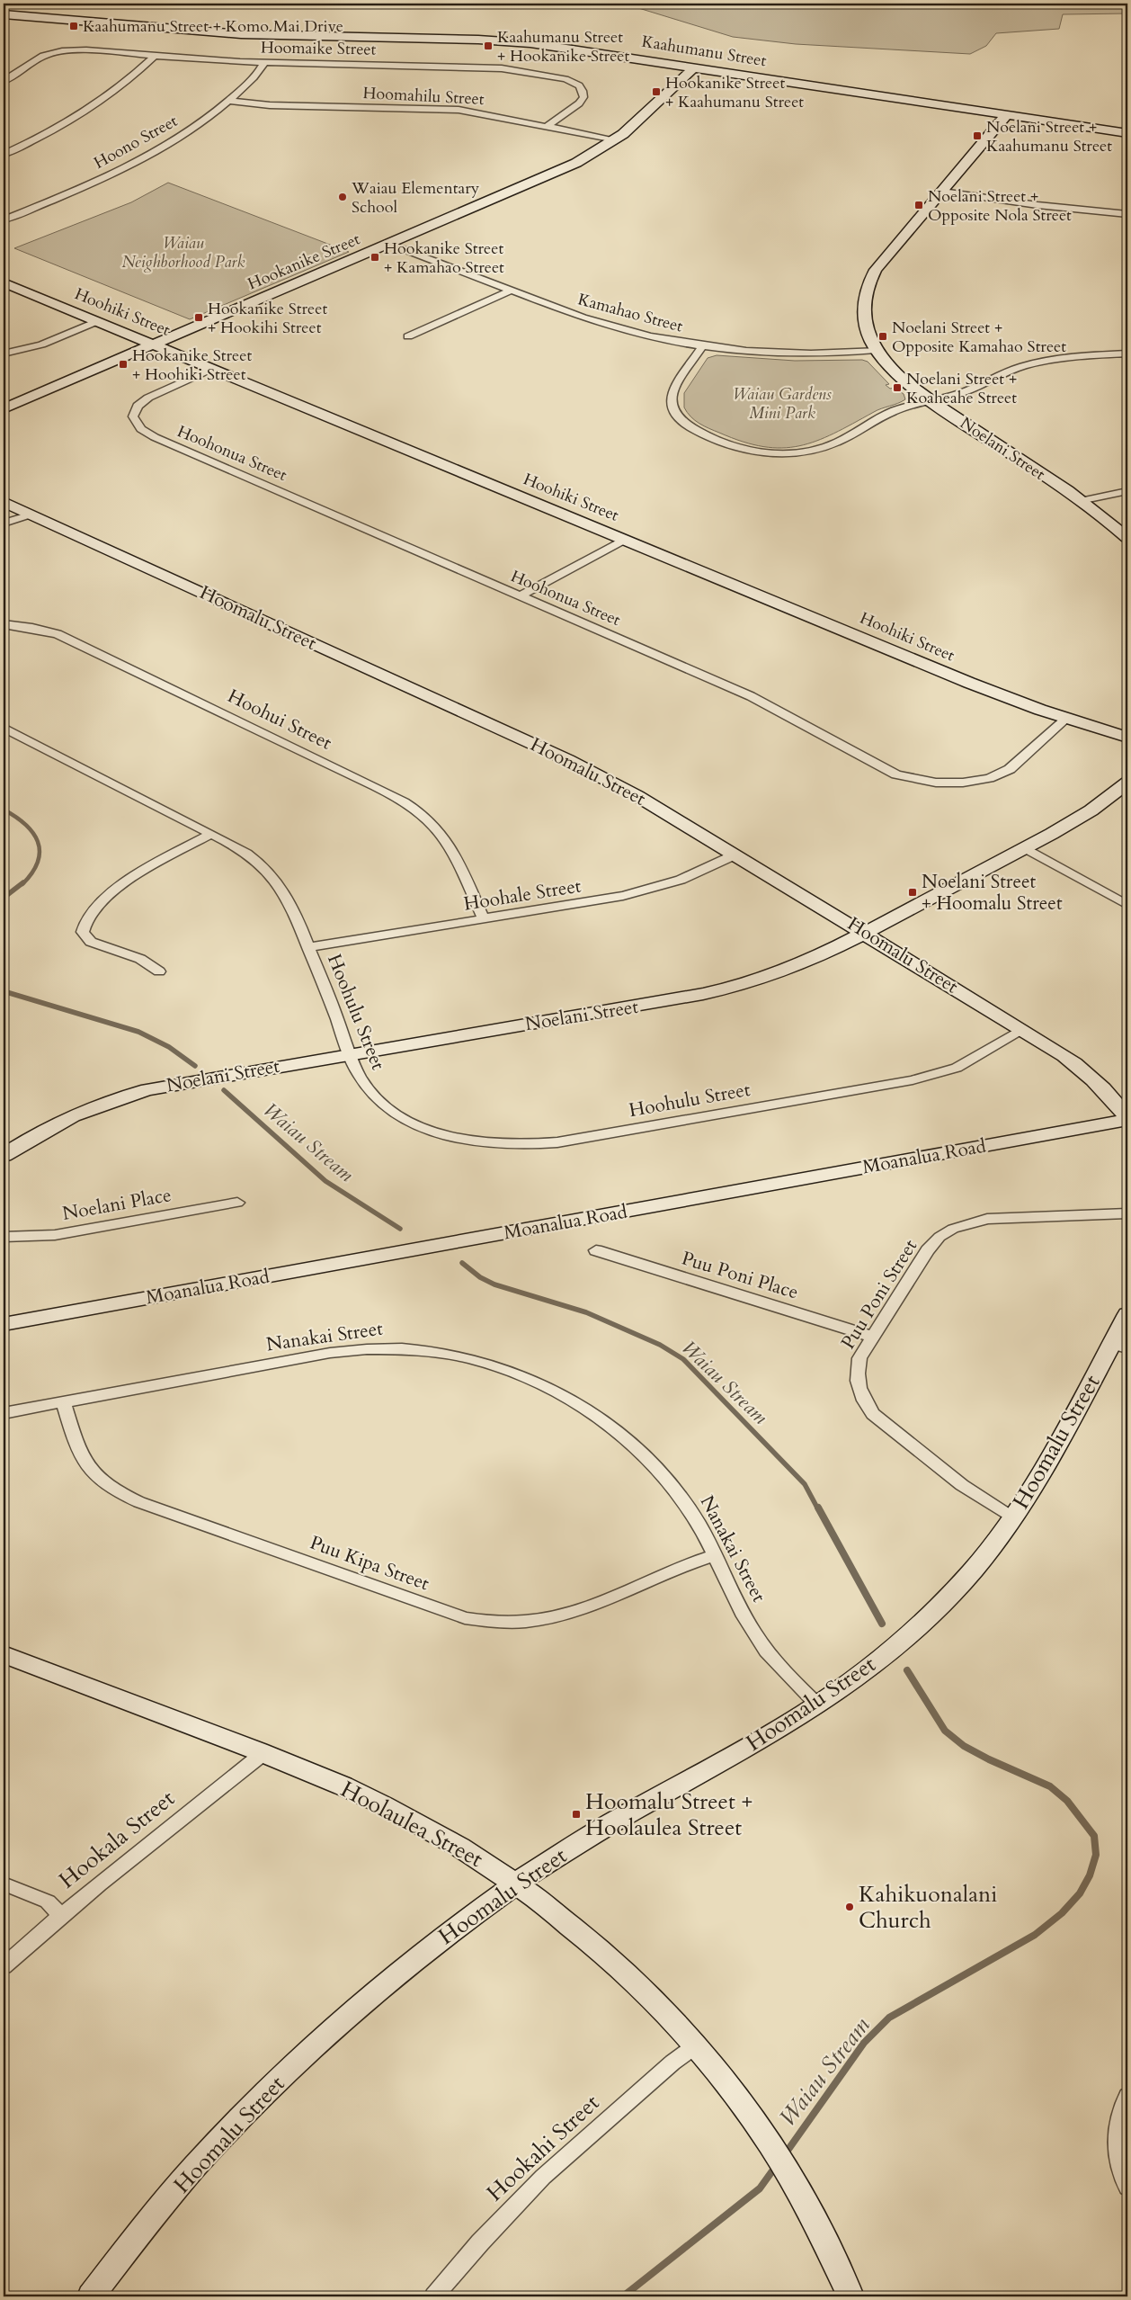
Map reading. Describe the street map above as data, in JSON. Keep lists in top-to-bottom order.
{
  "streets": {
    "street": [
      "Hoomaike Street",
      "Kaahumanu Street",
      "Hoomahilu Street",
      "Hoono Street",
      "Hookanike Street",
      "Hoohiki Street",
      "Kamahao Street",
      "Noelani Street",
      "Hoohonua Street",
      "Hoomalu Street",
      "Hoohui Street",
      "Hoohale Street",
      "Hoohulu Street",
      "Moanalua Road",
      "Noelani Place",
      "Puu Poni Place",
      "Puu Poni Street",
      "Nanakai Street",
      "Puu Kipa Street",
      "Hoolaulea Street",
      "Hookala Street",
      "Hookahi Street"
    ]
  },
  "crossings": [
    ["Hoomaike Street", "Hoomahilu Street"],
    ["Hoomaike Street", "Hoono Street"],
    ["Kaahumanu Street", "Hookanike Street"],
    ["Kaahumanu Street", "Noelani Street"],
    ["Hoomahilu Street", "Hoono Street"],
    ["Hoomahilu Street", "Hookanike Street"],
    ["Hookanike Street", "Hoohiki Street"],
    ["Hookanike Street", "Kamahao Street"],
    ["Hoohiki Street", "Hoohonua Street"],
    ["Kamahao Street", "Noelani Street"],
    ["Noelani Street", "Hoomalu Street"],
    ["Noelani Street", "Hoohulu Street"],
    ["Hoomalu Street", "Hoohale Street"],
    ["Hoomalu Street", "Hoohulu Street"],
    ["Hoomalu Street", "Moanalua Road"],
    ["Hoomalu Street", "Puu Poni Street"],
    ["Hoomalu Street", "Nanakai Street"],
    ["Hoomalu Street", "Hoolaulea Street"],
    ["Hoohui Street", "Hoohale Street"],
    ["Hoohale Street", "Hoohulu Street"],
    ["Puu Poni Place", "Puu Poni Street"],
    ["Nanakai Street", "Puu Kipa Street"],
    ["Hoolaulea Street", "Hookala Street"],
    ["Hoolaulea Street", "Hookahi Street"]
  ],
  "water": ["Waiau Stream"],
  "parks": ["Waiau Neighborhood Park", "Waiau Gardens Mini Park"],
  "places": {
    "transit": [
      "Kaahumanu Street + Komo Mai Drive",
      "Kaahumanu Street + Hookanike Street",
      "Hookanike Street + Kaahumanu Street",
      "Noelani Street + Kaahumanu Street",
      "Noelani Street + Opposite Nola Street",
      "Hookanike Street + Kamahao Street",
      "Hookanike Street + Hookihi Street",
      "Noelani Street + Opposite Kamahao Street",
      "Hookanike Street + Hoohiki Street",
      "Noelani Street + Koaheahe Street",
      "Noelani Street + Hoomalu Street",
      "Hoomalu Street + Hoolaulea Street"
    ],
    "other": ["Waiau Elementary School", "Kahikuonalani Church"]
  }
}
